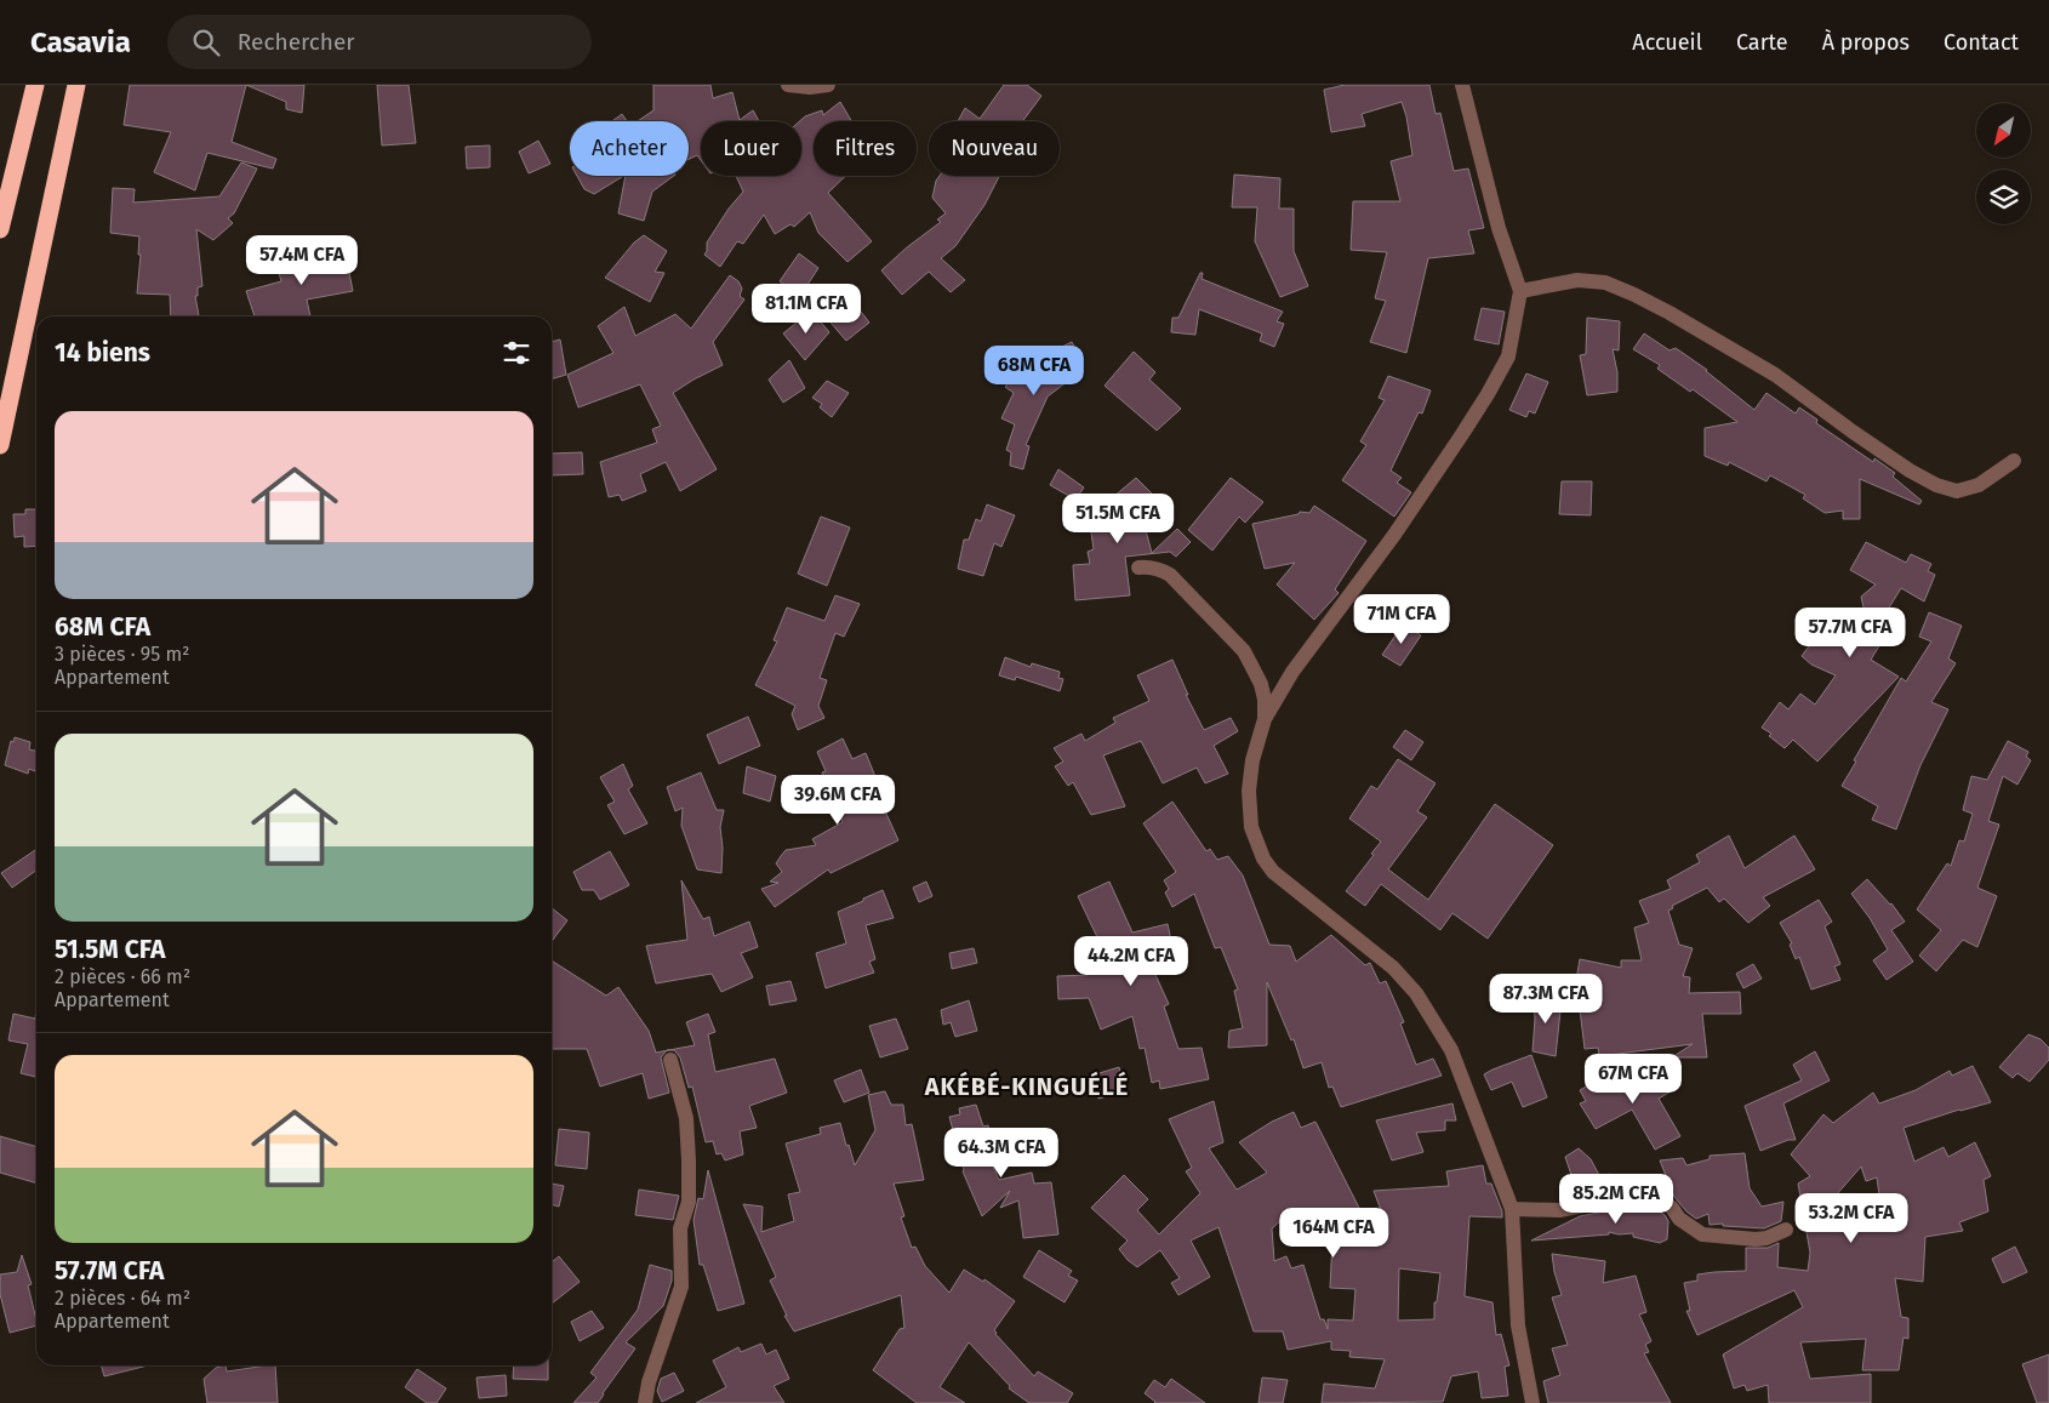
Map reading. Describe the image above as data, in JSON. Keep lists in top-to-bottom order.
{
  "districts": ["AKÉBÉ-KINGUÉLÉ"],
  "north": "bottom left",
  "page": {
    "header": "Casavia",
    "search": "Rechercher",
    "nav": [
      "Accueil",
      "Carte",
      "À propos",
      "Contact"
    ],
    "chip": [
      "Acheter",
      "Louer",
      "Filtres",
      "Nouveau"
    ],
    "price": [
      "57.4M CFA",
      "81.1M CFA",
      "68M CFA",
      "51.5M CFA",
      "71M CFA",
      "57.7M CFA",
      "39.6M CFA",
      "44.2M CFA",
      "87.3M CFA",
      "67M CFA",
      "64.3M CFA",
      "85.2M CFA",
      "53.2M CFA",
      "164M CFA"
    ],
    "heading": "14 biens",
    "list": [
      {
        "name": "68M CFA",
        "note": "3 pièces · 95 m² · Appartement"
      },
      {
        "name": "51.5M CFA",
        "note": "2 pièces · 66 m² · Appartement"
      },
      {
        "name": "57.7M CFA",
        "note": "2 pièces · 64 m² · Appartement"
      }
    ]
  }
}
